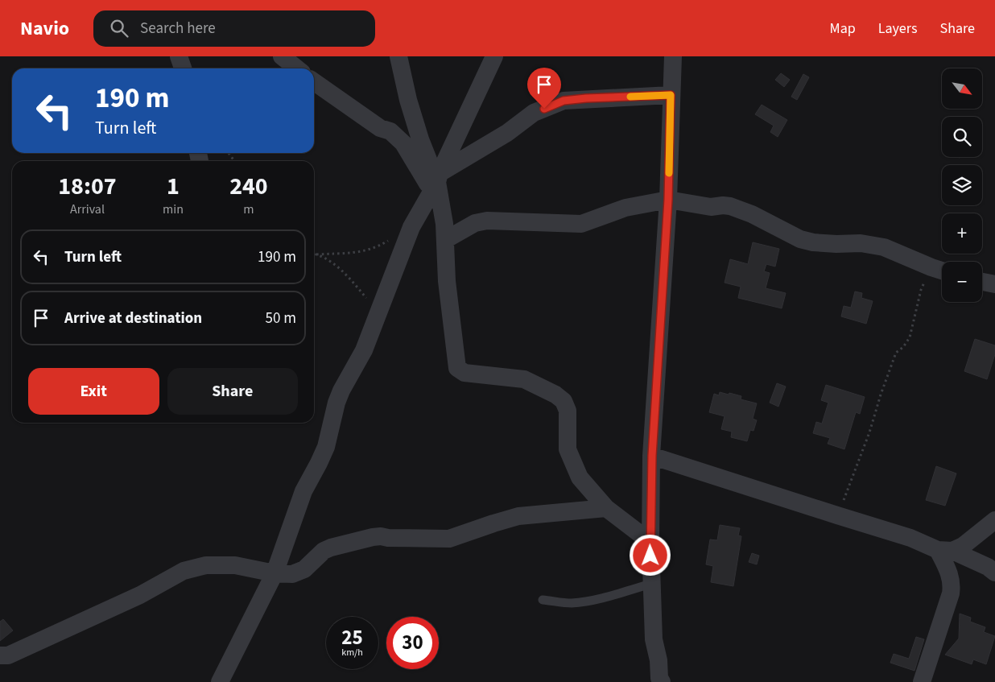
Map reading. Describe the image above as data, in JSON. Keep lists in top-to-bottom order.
{
  "north": "bottom right",
  "page": {
    "header": "Navio",
    "search": "Search here",
    "nav": ["Map", "Layers", "Share"],
    "map_buttons": ["+", "−"],
    "turn": ["190 m", "Turn left"],
    "eta": [
      "18:07",
      "Arrival",
      "1",
      "min",
      "240",
      "m"
    ],
    "list": [
      {
        "name": "Turn left",
        "value": "190 m"
      },
      {
        "name": "Arrive at destination",
        "value": "50 m"
      }
    ],
    "buttons": ["Exit", "Share"],
    "speed": "25 km/h",
    "limit": "30"
  }
}
